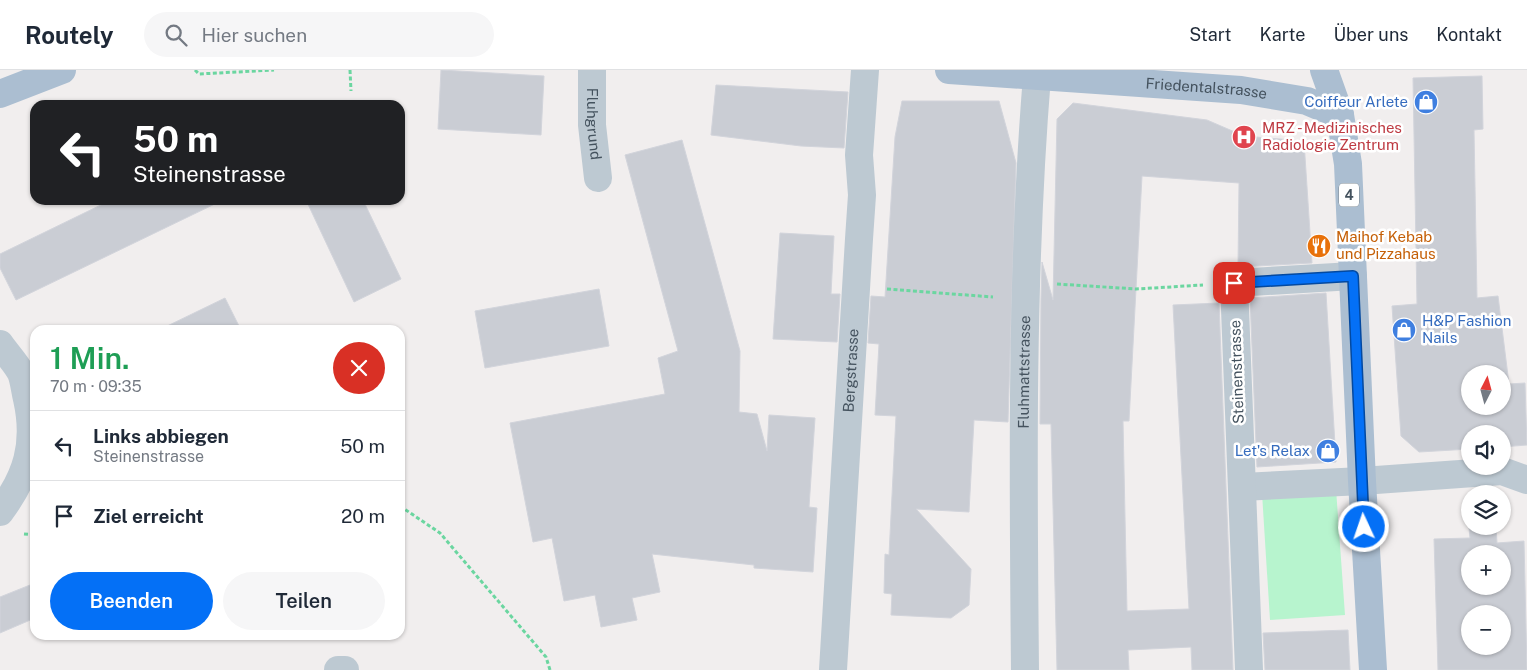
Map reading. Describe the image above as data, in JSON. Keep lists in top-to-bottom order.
{
  "streets": {
    "main road": ["Friedentalstrasse", "4"],
    "street": [
      "Fluhgrund",
      "Bergstrasse",
      "Steinenstrasse",
      "Fluhmattstrasse"
    ]
  },
  "crossings": [
    ["Friedentalstrasse", "4"],
    ["Friedentalstrasse", "Fluhmattstrasse"]
  ],
  "places": {
    "shop": ["Coiffeur Arlete", "H&P Fashion Nails", "Let's Relax"],
    "hospital": ["MRZ - Medizinisches Radiologie Zentrum"],
    "restaurant": ["Maihof Kebab und Pizzahaus"]
  },
  "north": "top",
  "page": {
    "header": "Routely",
    "search": "Hier suchen",
    "nav": [
      "Start",
      "Karte",
      "Über uns",
      "Kontakt"
    ],
    "turn": ["50 m", "Steinenstrasse"],
    "heading": ["1 Min.", "70 m · 09:35"],
    "map_buttons": ["+", "−"],
    "list": [
      {
        "name": "Links abbiegen",
        "note": "Steinenstrasse",
        "value": "50 m"
      },
      {
        "name": "Ziel erreicht",
        "value": "20 m"
      }
    ],
    "buttons": ["Beenden", "Teilen"]
  }
}
